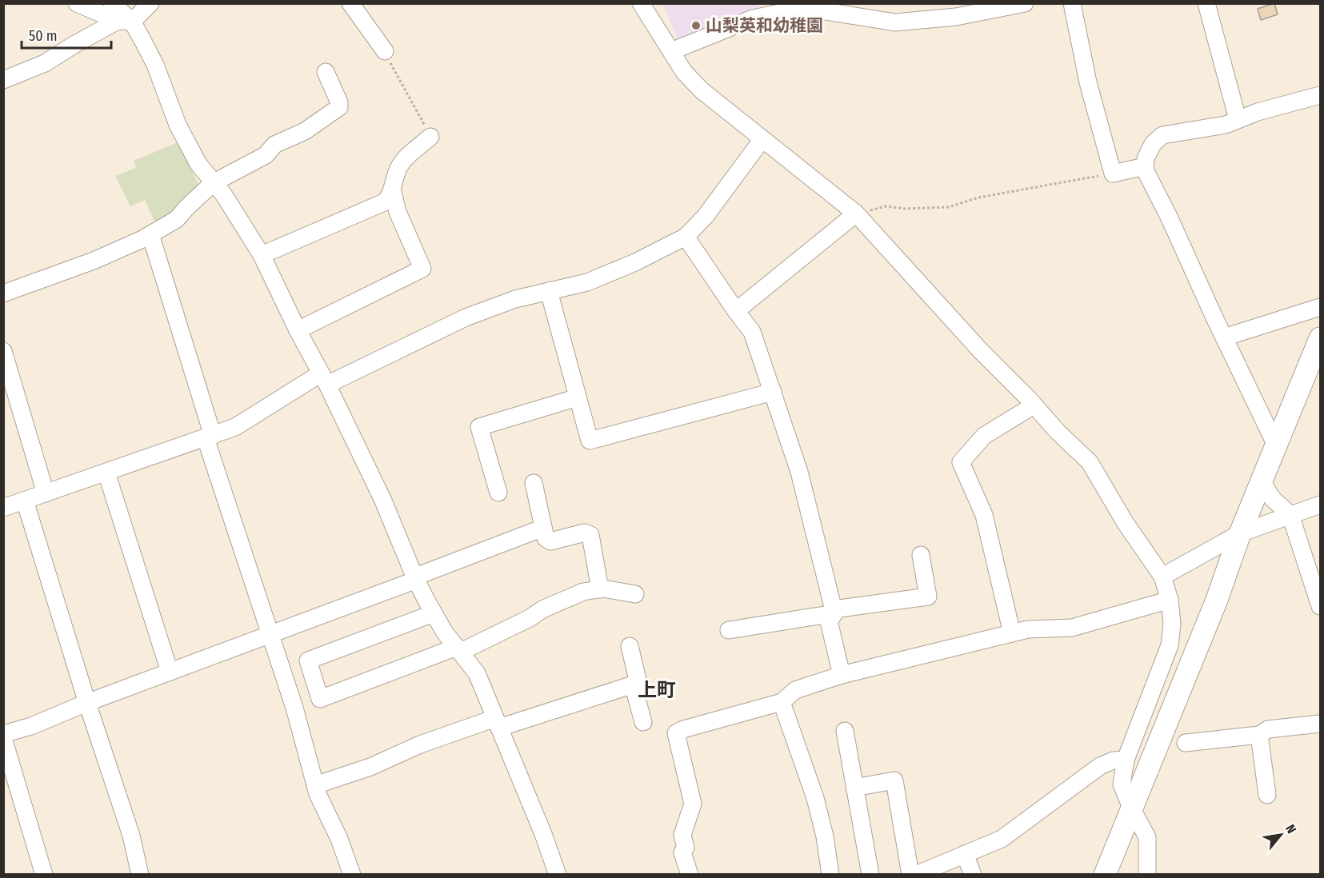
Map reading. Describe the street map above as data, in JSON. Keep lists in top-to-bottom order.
{
  "districts": ["上町"],
  "places": ["山梨英和幼稚園"],
  "scale_bar": "50 m",
  "north": "top right"
}
